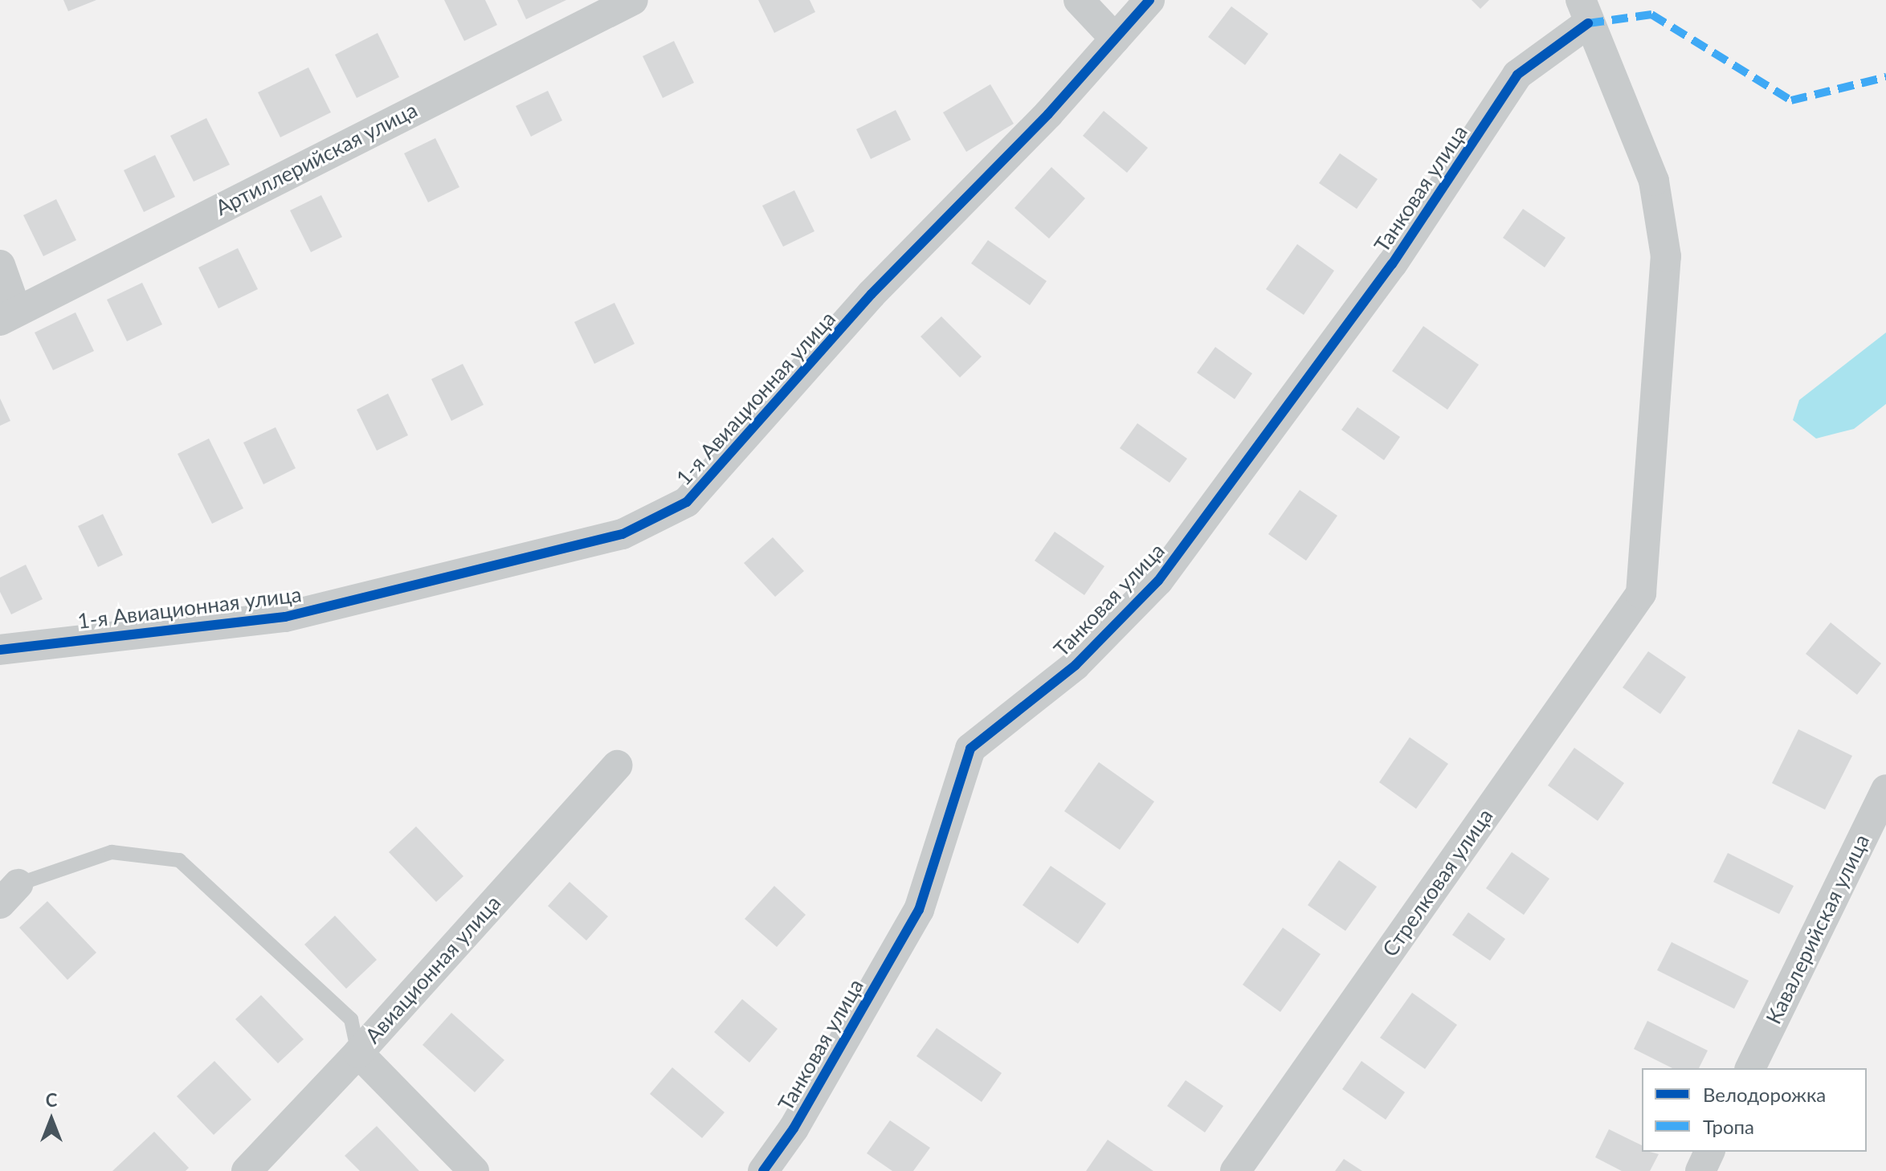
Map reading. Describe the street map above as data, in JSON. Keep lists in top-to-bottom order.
{
  "streets": {
    "street": [
      "Артиллерийская улица",
      "Танковая улица",
      "1-я Авиационная улица",
      "Стрелковая улица",
      "Кавалерийская улица",
      "Авиационная улица"
    ]
  },
  "crossings": [
    ["Танковая улица", "Стрелковая улица"]
  ],
  "legend": ["Велодорожка", "Тропа"],
  "north": "top"
}
